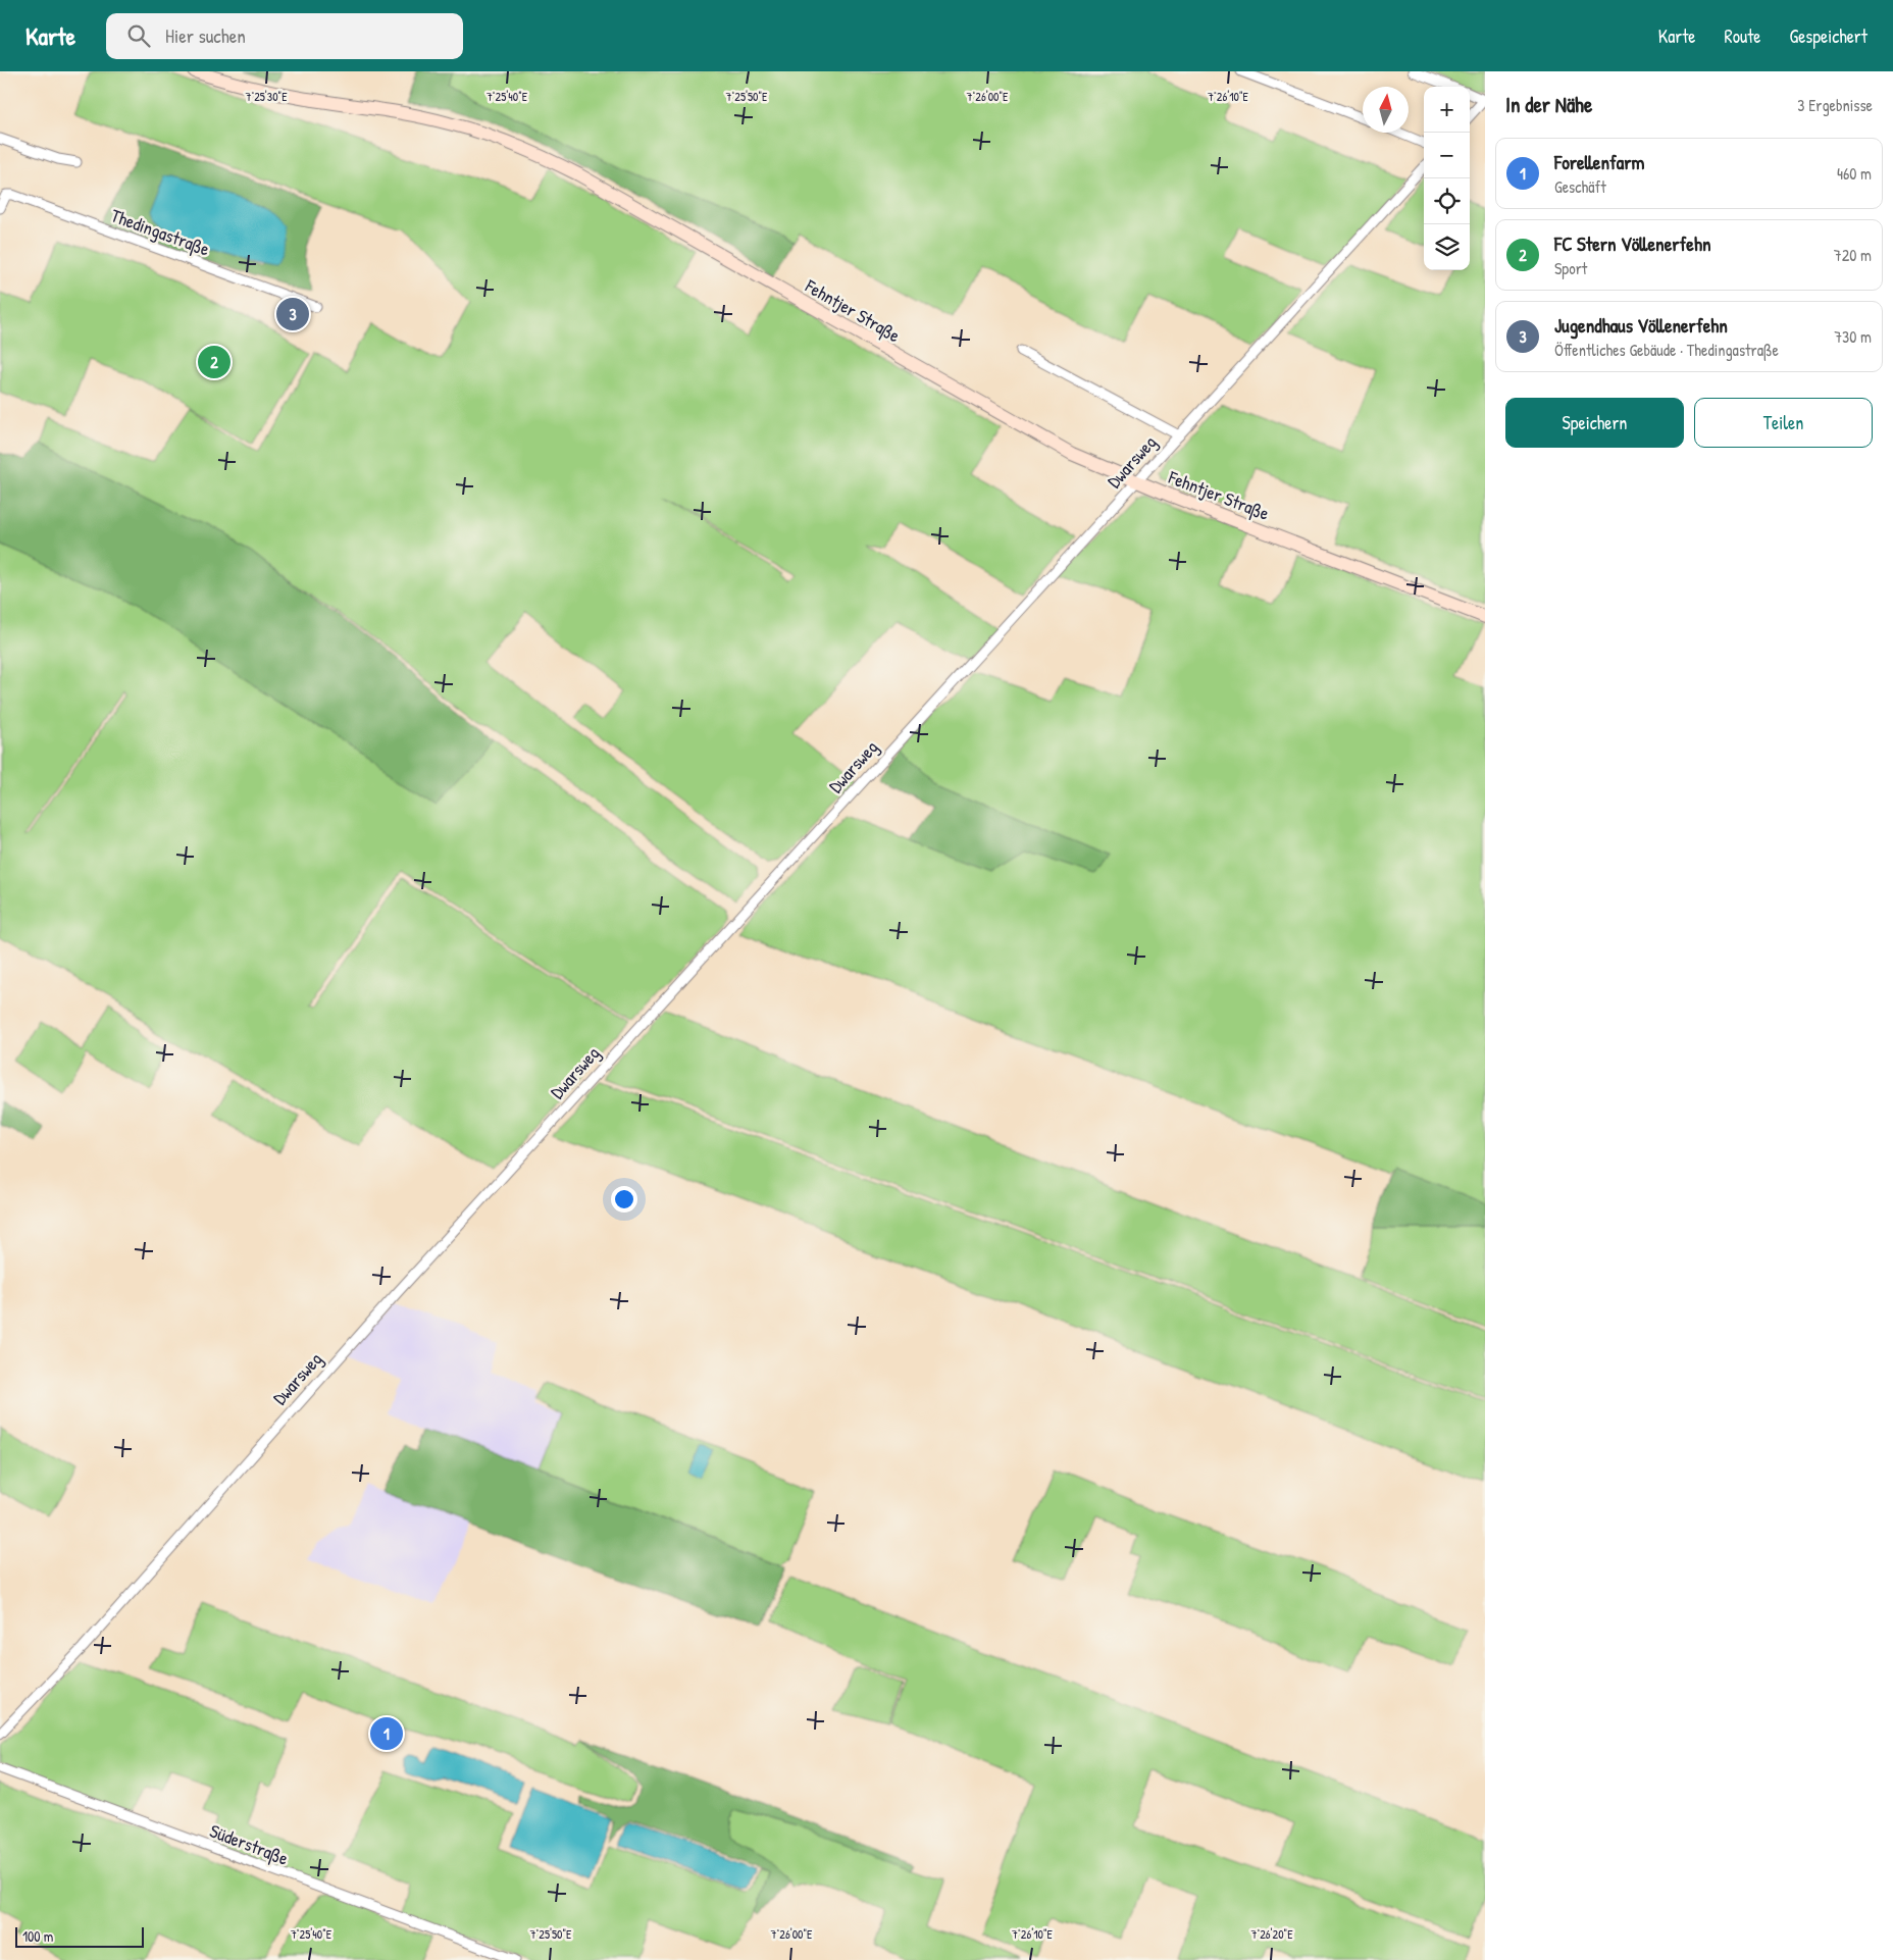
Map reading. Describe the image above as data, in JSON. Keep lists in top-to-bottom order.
{
  "streets": {
    "street": [
      "Thedingastraße",
      "Fehntjer Straße",
      "Dwarsweg",
      "Süderstraße"
    ]
  },
  "crossings": [
    ["Fehntjer Straße", "Dwarsweg"]
  ],
  "scale_bar": "100 m",
  "north": "top",
  "page": {
    "header": "Karte",
    "search": "Hier suchen",
    "nav": ["Karte", "Route", "Gespeichert"],
    "heading": ["In der Nähe", "3 Ergebnisse"],
    "map_buttons": ["+", "−"],
    "list": [
      {
        "mark": "1",
        "name": "Forellenfarm",
        "note": "Geschäft",
        "value": "460 m"
      },
      {
        "mark": "2",
        "name": "FC Stern Völlenerfehn",
        "note": "Sport",
        "value": "720 m"
      },
      {
        "mark": "3",
        "name": "Jugendhaus Völlenerfehn",
        "note": "Öffentliches Gebäude · Thedingastraße",
        "value": "730 m"
      }
    ],
    "pins": ["3", "2", "1"],
    "buttons": ["Speichern", "Teilen"],
    "scale": "100 m"
  },
  "coordinates": [
    "7°25'30\"E",
    "7°25'40\"E",
    "7°25'50\"E",
    "7°26'00\"E",
    "7°26'10\"E",
    "7°26'20\"E"
  ]
}
